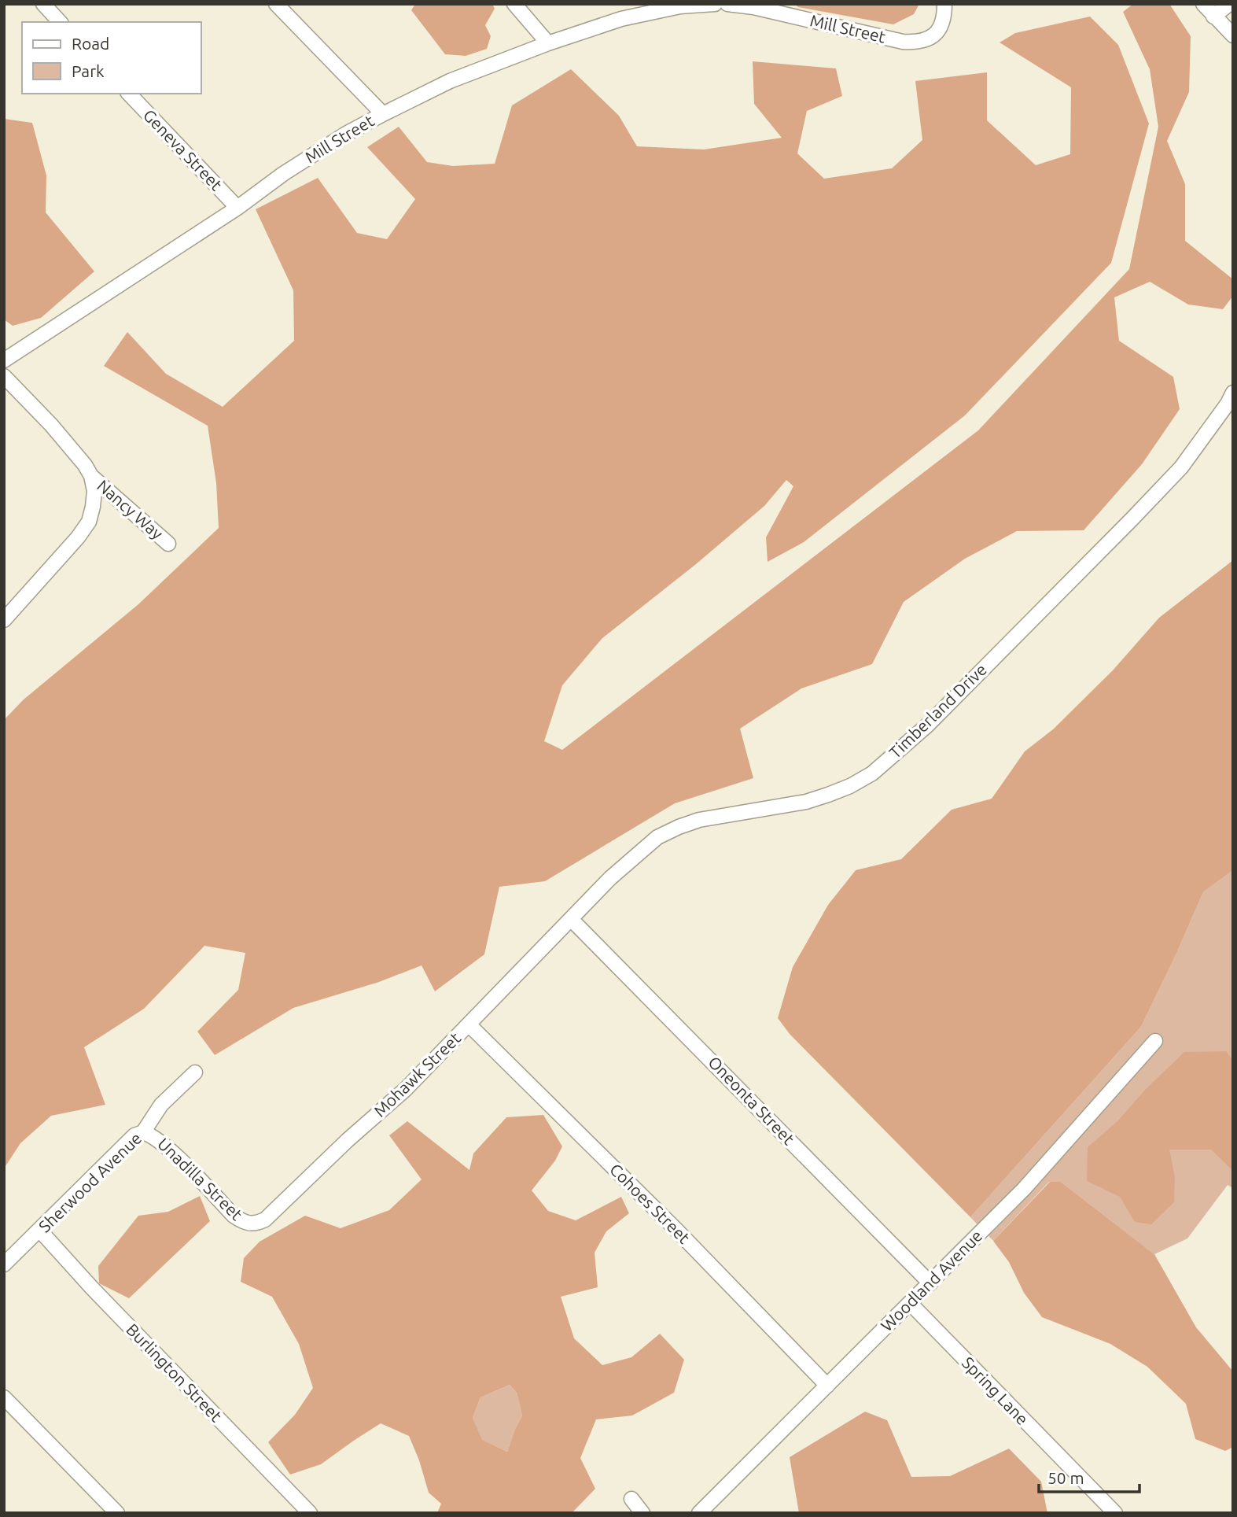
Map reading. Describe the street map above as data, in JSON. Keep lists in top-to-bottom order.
{
  "streets": {
    "street": [
      "Mill Street",
      "Geneva Street",
      "Nancy Way",
      "Timberland Drive",
      "Mohawk Street",
      "Oneonta Street",
      "Unadilla Street",
      "Sherwood Avenue",
      "Cohoes Street",
      "Woodland Avenue",
      "Burlington Street",
      "Spring Lane"
    ]
  },
  "crossings": [
    ["Mill Street", "Geneva Street"],
    ["Timberland Drive", "Mohawk Street"],
    ["Timberland Drive", "Oneonta Street"],
    ["Mohawk Street", "Oneonta Street"],
    ["Mohawk Street", "Unadilla Street"],
    ["Mohawk Street", "Cohoes Street"],
    ["Oneonta Street", "Woodland Avenue"],
    ["Unadilla Street", "Sherwood Avenue"],
    ["Sherwood Avenue", "Burlington Street"],
    ["Cohoes Street", "Woodland Avenue"],
    ["Woodland Avenue", "Spring Lane"]
  ],
  "legend": ["Road", "Park"],
  "scale_bar": "50 m"
}
